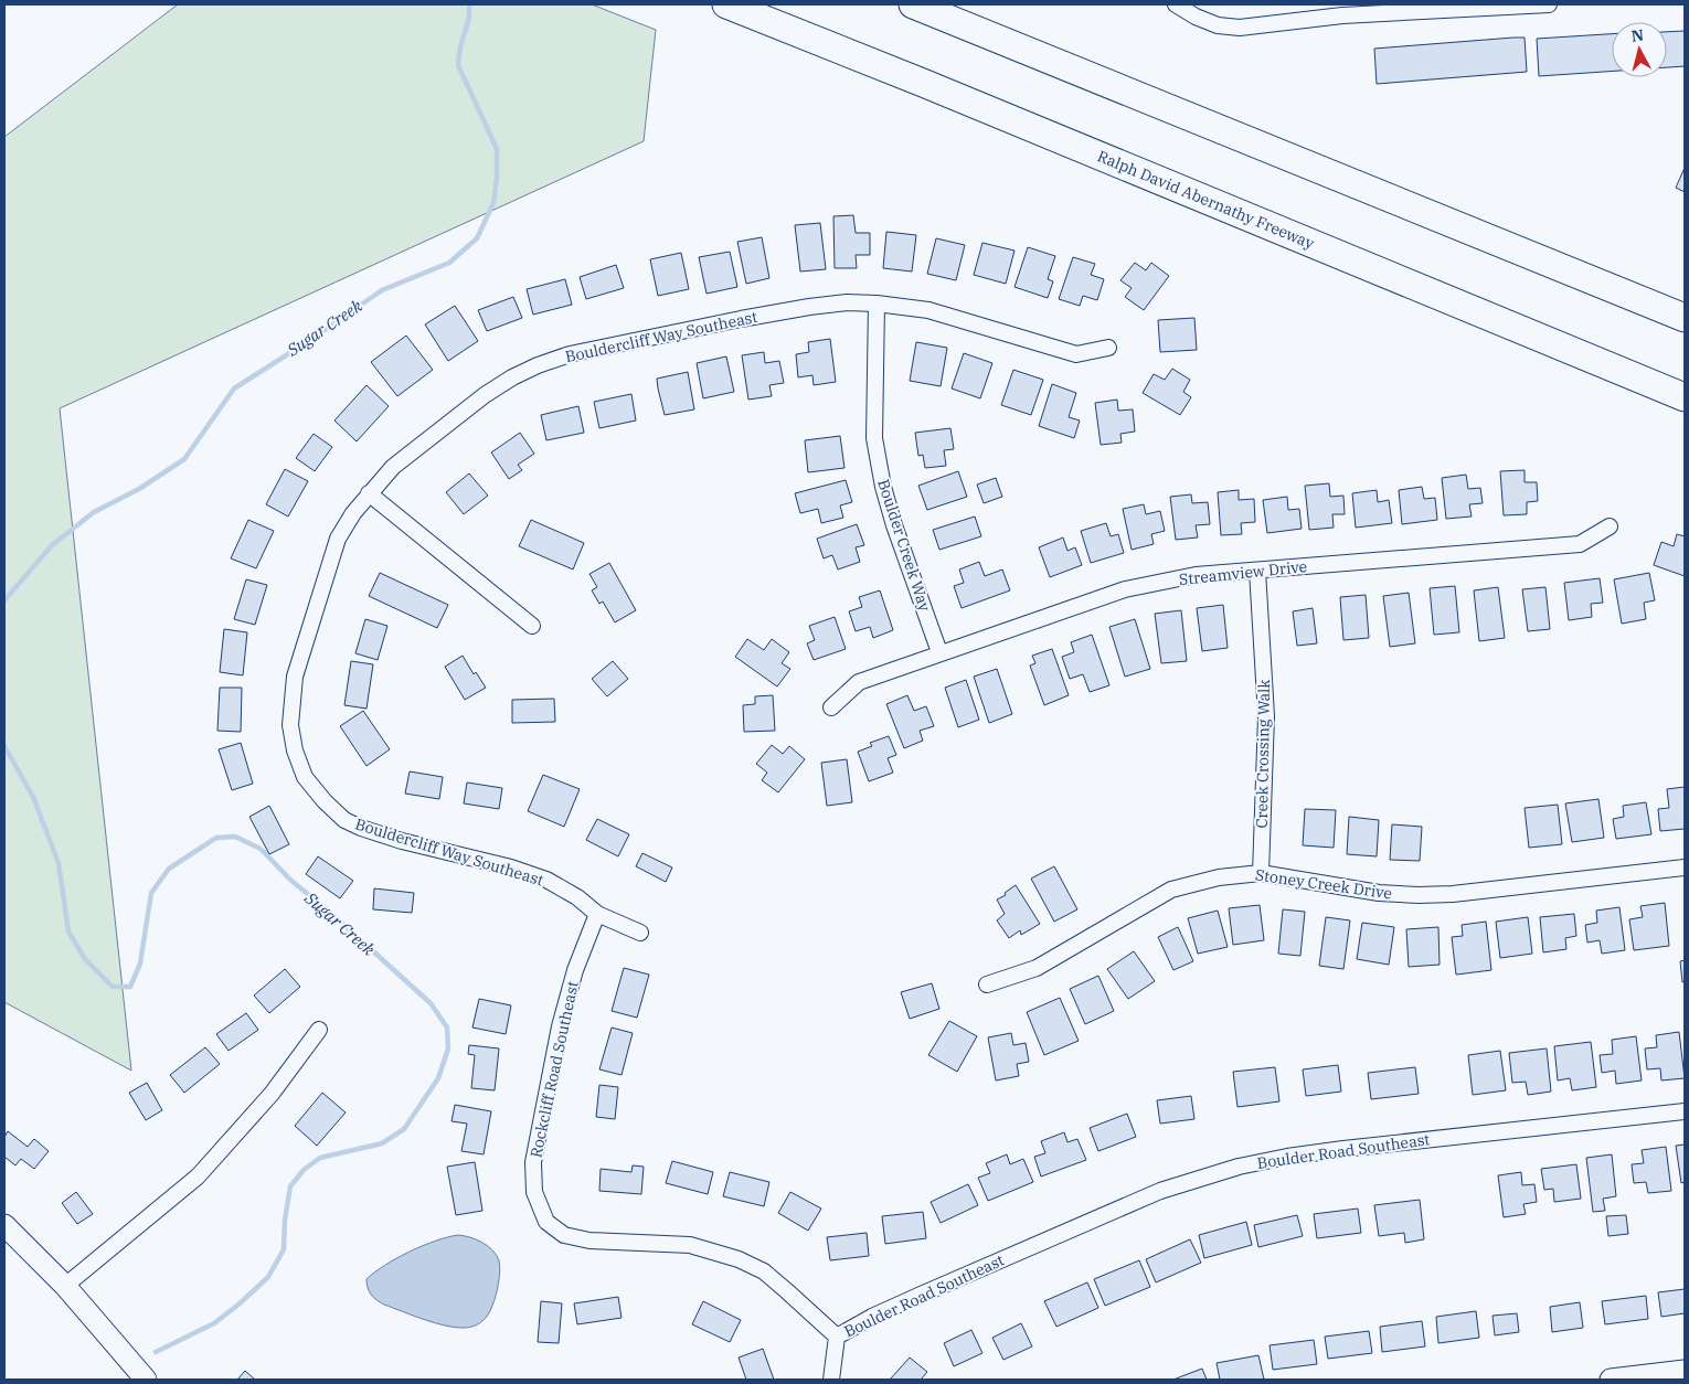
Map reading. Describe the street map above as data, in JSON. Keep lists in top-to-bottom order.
{
  "streets": {
    "highway": ["Ralph David Abernathy Freeway"],
    "street": [
      "Bouldercliff Way Southeast",
      "Boulder Creek Way",
      "Streamview Drive",
      "Creek Crossing Walk",
      "Stoney Creek Drive",
      "Rockcliff Road Southeast",
      "Boulder Road Southeast"
    ]
  },
  "crossings": [
    ["Bouldercliff Way Southeast", "Boulder Creek Way"],
    ["Bouldercliff Way Southeast", "Rockcliff Road Southeast"],
    ["Boulder Creek Way", "Streamview Drive"],
    ["Streamview Drive", "Creek Crossing Walk"],
    ["Creek Crossing Walk", "Stoney Creek Drive"],
    ["Rockcliff Road Southeast", "Boulder Road Southeast"]
  ],
  "water": ["Sugar Creek"],
  "north": "top"
}
